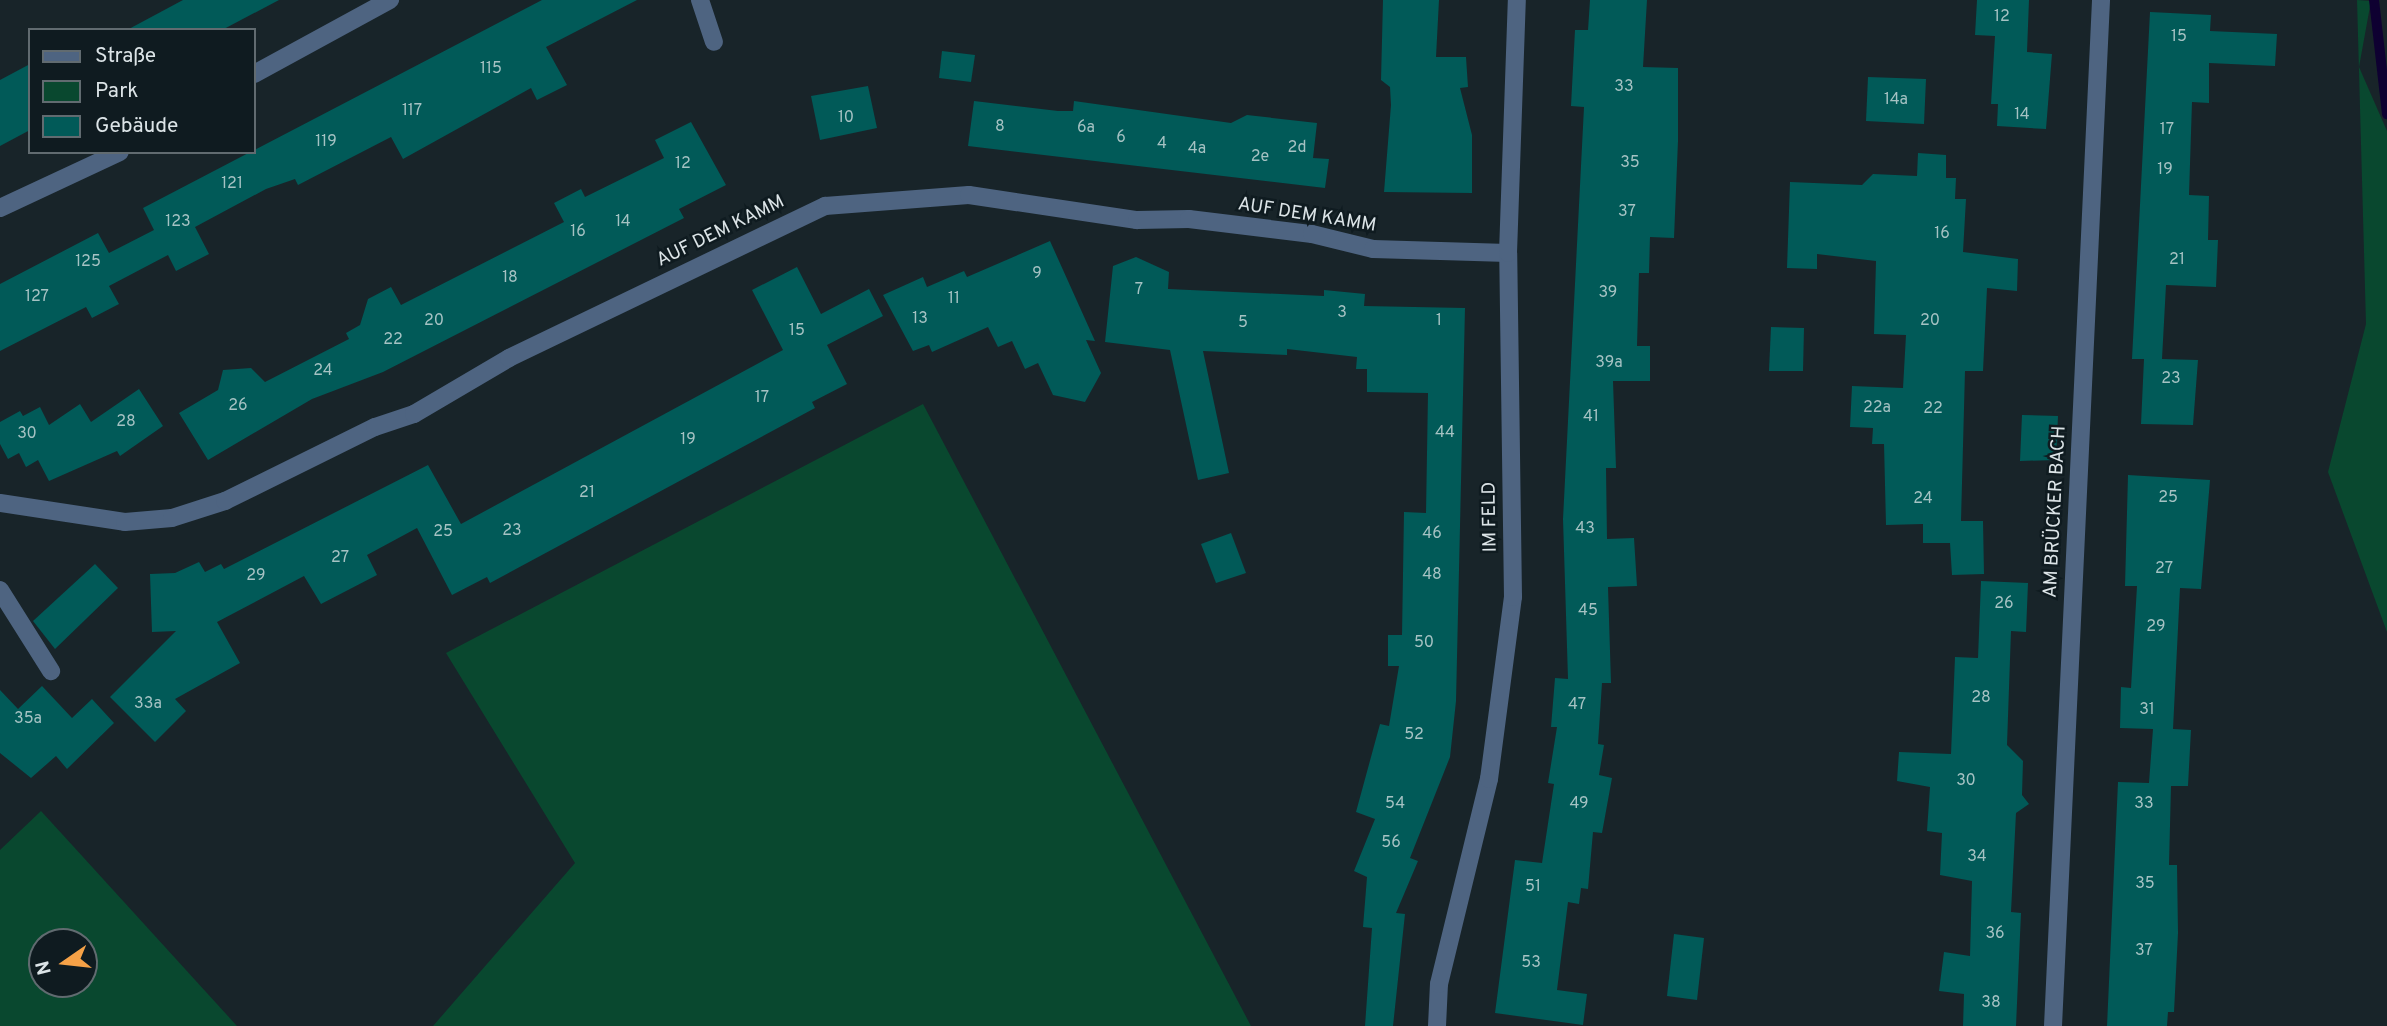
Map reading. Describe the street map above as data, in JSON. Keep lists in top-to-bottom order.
{
  "streets": {
    "street": ["AUF DEM KAMM", "AM BRÜCKER BACH", "IM FELD"]
  },
  "crossings": [
    ["AUF DEM KAMM", "IM FELD"]
  ],
  "house_numbers": [
    "12",
    "15",
    "115",
    "33",
    "14a",
    "117",
    "14",
    "10",
    "8",
    "6a",
    "17",
    "6",
    "119",
    "4",
    "2d",
    "4a",
    "2e",
    "35",
    "12",
    "19",
    "121",
    "37",
    "123",
    "14",
    "16",
    "16",
    "21",
    "125",
    "9",
    "18",
    "7",
    "39",
    "127",
    "11",
    "3",
    "13",
    "20",
    "1",
    "20",
    "5",
    "15",
    "22",
    "39a",
    "24",
    "23",
    "17",
    "26",
    "22a",
    "22",
    "41",
    "28",
    "44",
    "30",
    "19",
    "21",
    "25",
    "24",
    "43",
    "23",
    "25",
    "46",
    "27",
    "27",
    "48",
    "29",
    "26",
    "45",
    "29",
    "50",
    "28",
    "33a",
    "47",
    "31",
    "35a",
    "52",
    "30",
    "54",
    "49",
    "33",
    "56",
    "34",
    "35",
    "51",
    "36",
    "37",
    "53",
    "38"
  ],
  "legend": ["Straße", "Park", "Gebäude"],
  "north": "left"
}
